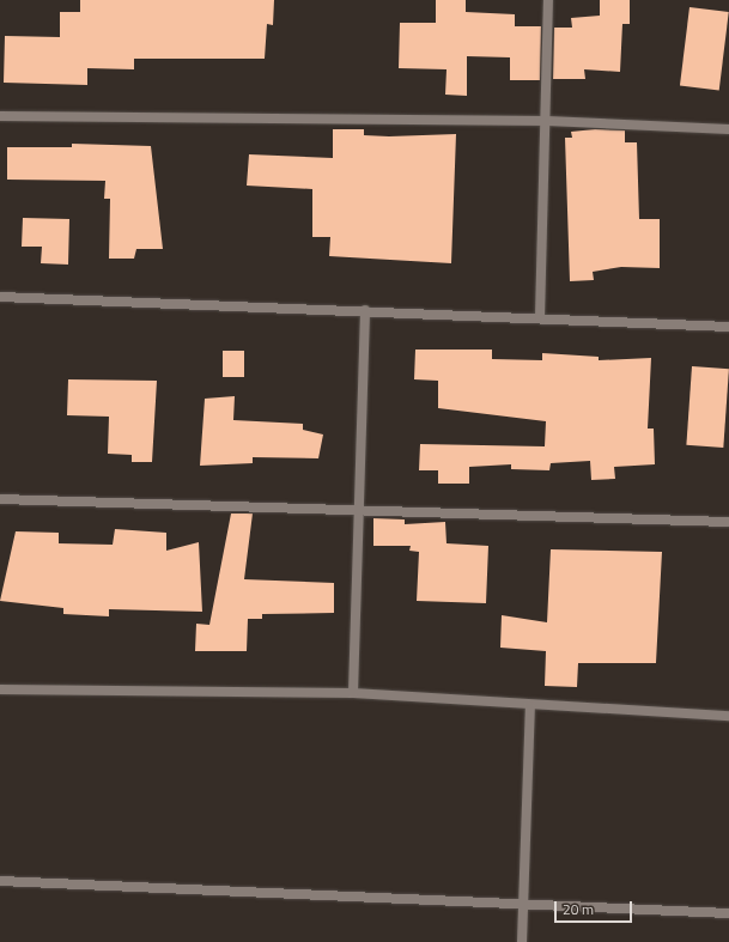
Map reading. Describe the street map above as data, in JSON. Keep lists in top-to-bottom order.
{
  "scale_bar": "20 m"
}
